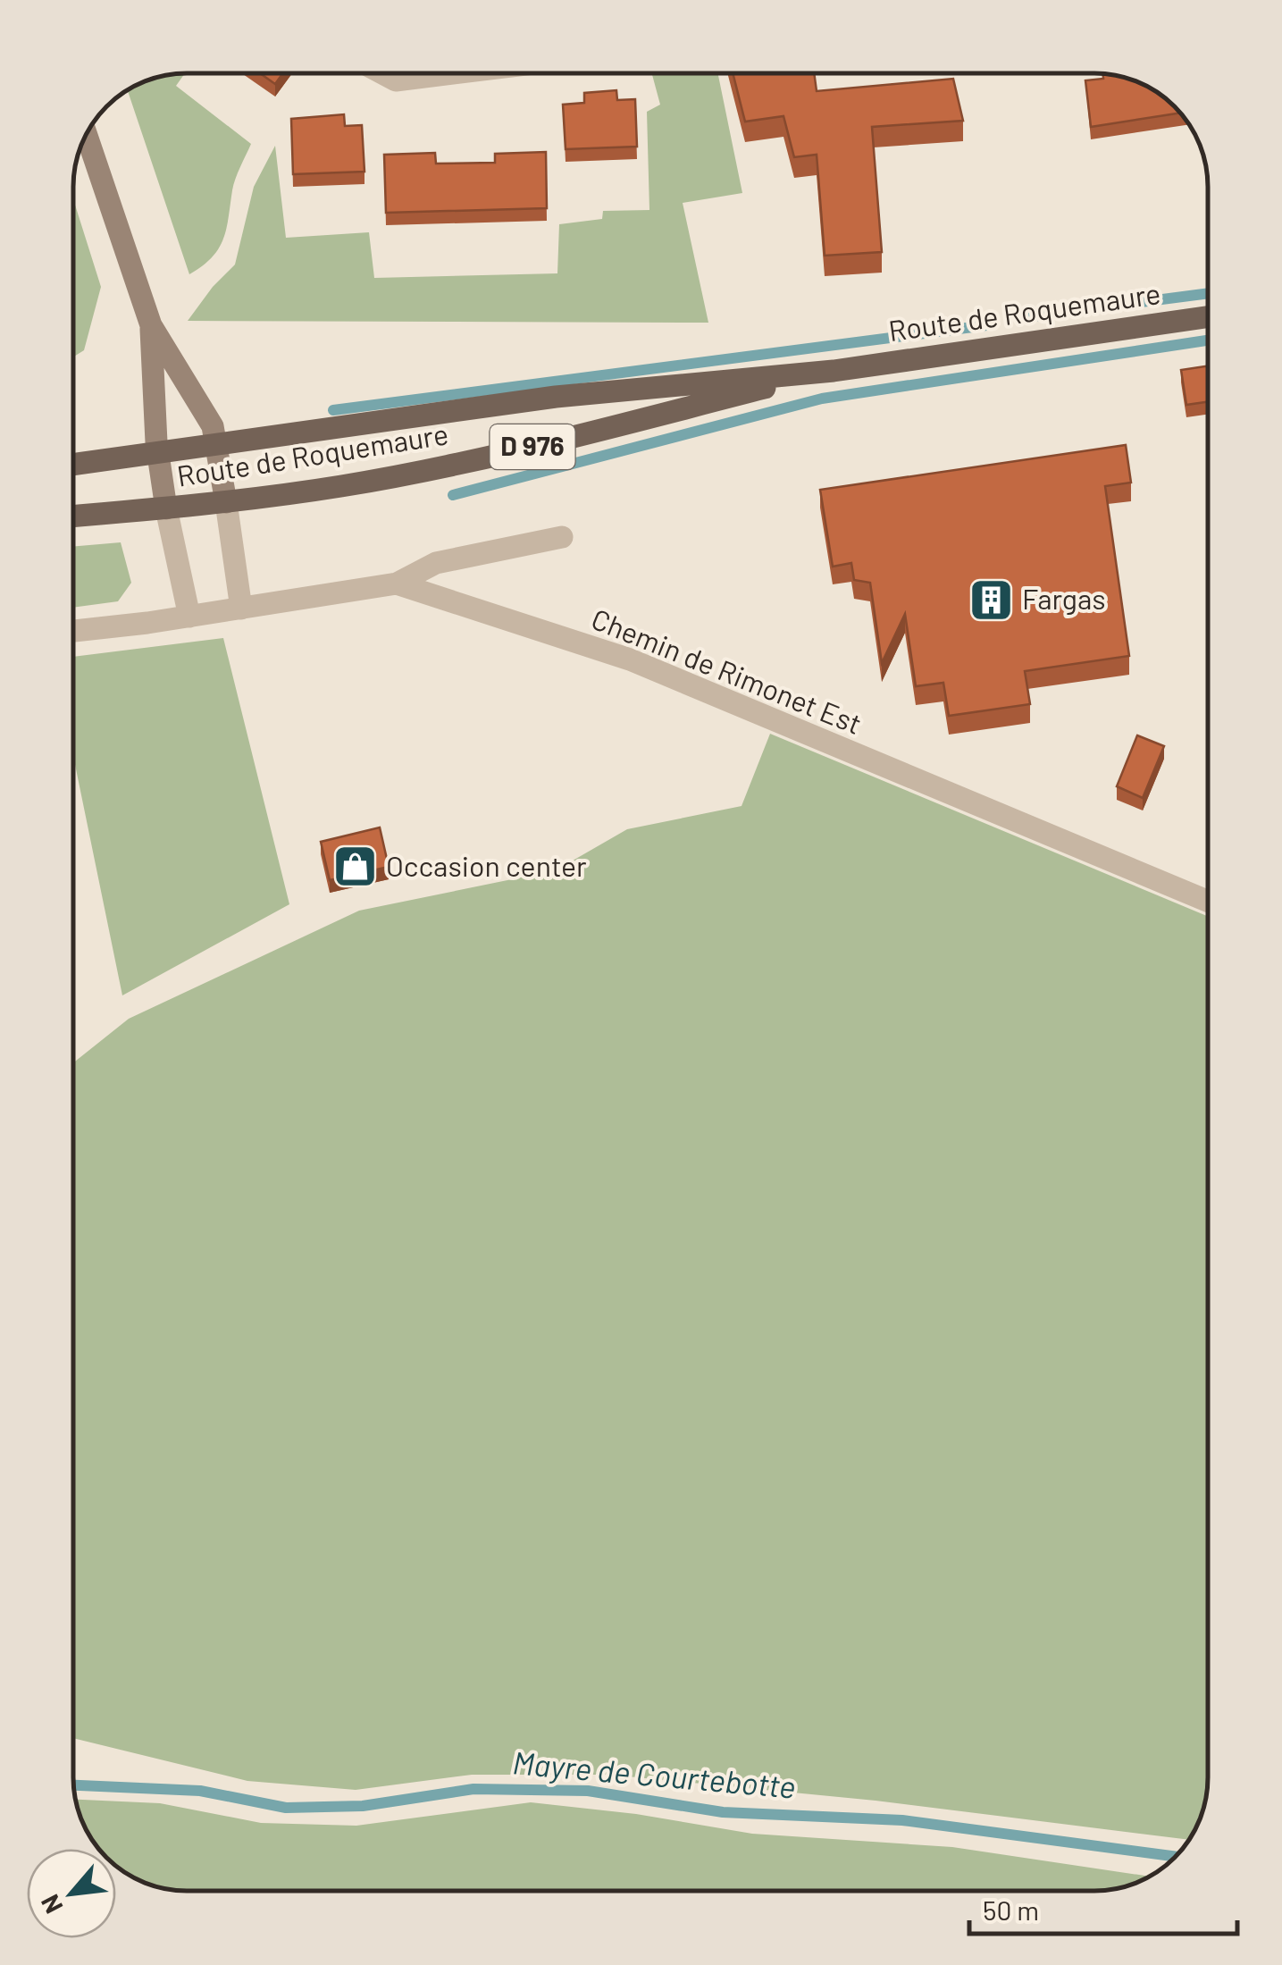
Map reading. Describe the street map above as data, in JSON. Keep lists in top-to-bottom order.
{
  "streets": {
    "main road": ["Route de Roquemaure", "D 976"],
    "street": ["Chemin de Rimonet Est"]
  },
  "water": ["Mayre de Courtebotte"],
  "places": {
    "building": ["Fargas"],
    "shop": ["Occasion center"]
  },
  "scale_bar": "50 m",
  "north": "bottom left"
}
